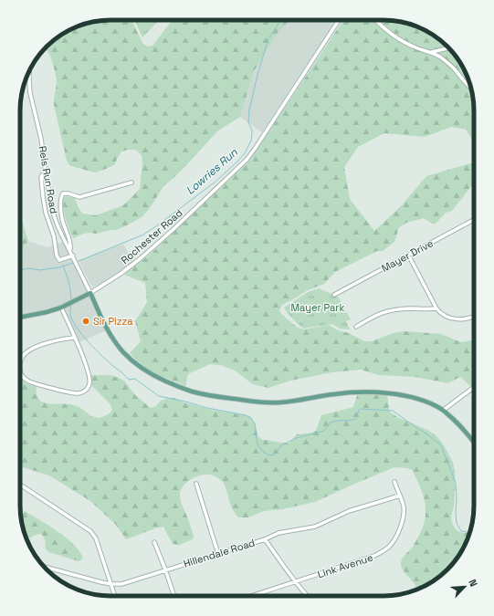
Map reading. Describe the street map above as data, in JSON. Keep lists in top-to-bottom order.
{
  "streets": {
    "main road": ["Rochester Road"],
    "street": [
      "Reis Run Road",
      "Mayer Drive",
      "Hillendale Road",
      "Link Avenue"
    ]
  },
  "crossings": [
    ["Reis Run Road", "Rochester Road"],
    ["Hillendale Road", "Link Avenue"]
  ],
  "water": ["Lowries Run"],
  "parks": ["Mayer Park"],
  "places": ["Sir Pizza"],
  "north": "top right"
}
